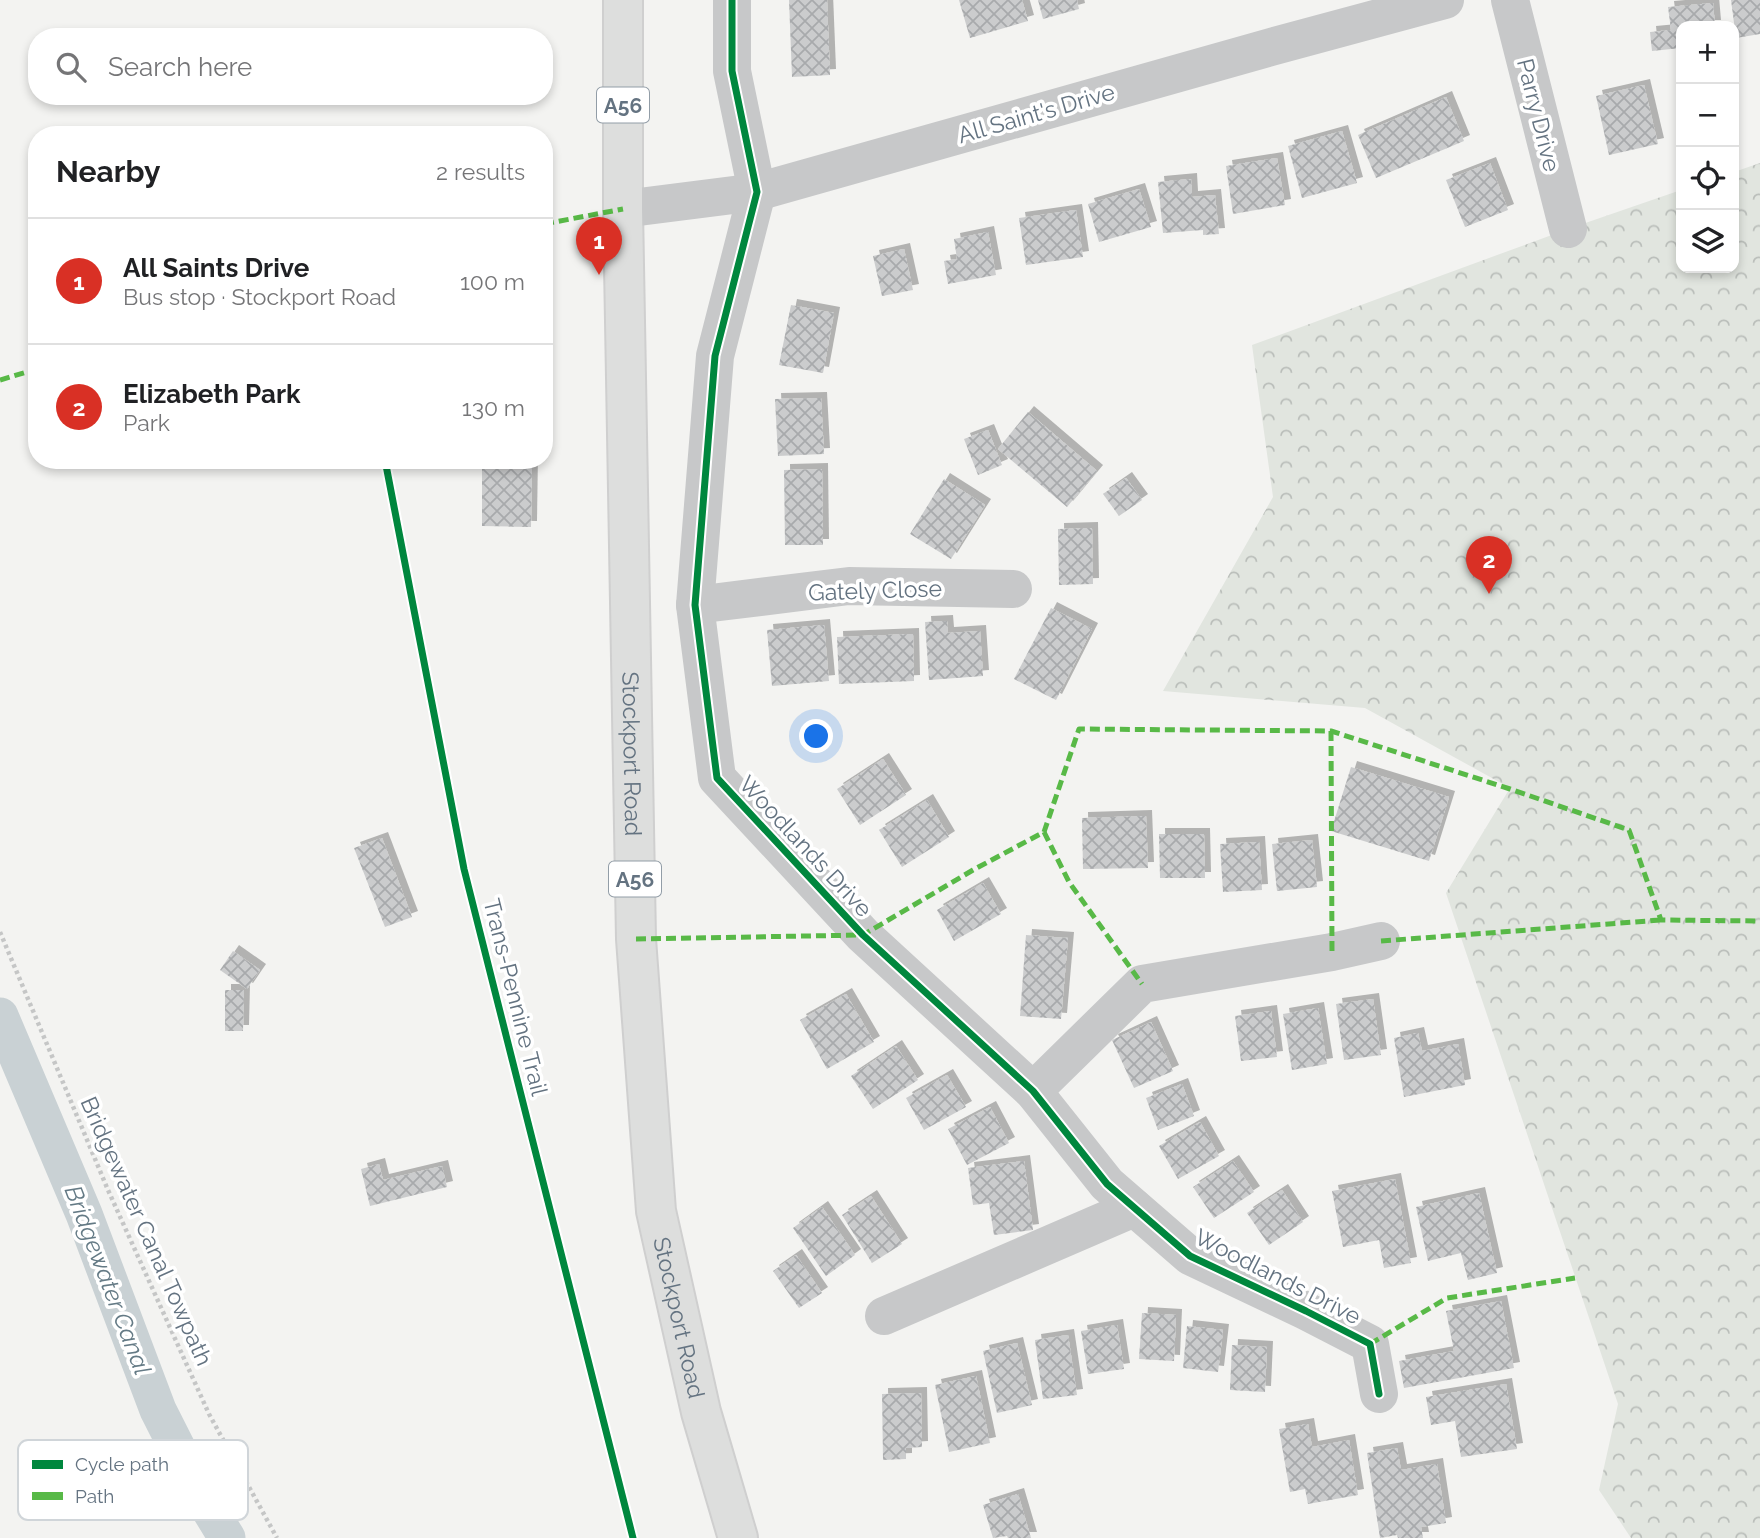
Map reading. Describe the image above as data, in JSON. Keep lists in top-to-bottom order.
{
  "streets": {
    "main road": ["A56", "Stockport Road"],
    "street": [
      "All Saint's Drive",
      "Parry Drive",
      "Gately Close",
      "Woodlands Drive"
    ],
    "path": ["Bridgewater Canal Towpath"],
    "cycle path": ["Trans-Pennine Trail"]
  },
  "crossings": [
    ["All Saint's Drive", "Stockport Road"],
    ["All Saint's Drive", "Woodlands Drive"],
    ["Gately Close", "Woodlands Drive"]
  ],
  "water": ["Bridgewater Canal"],
  "legend": ["Cycle path", "Path"],
  "page": {
    "map_buttons": ["+", "−"],
    "search": "Search here",
    "heading": ["Nearby", "2 results"],
    "pins": ["1", "2"],
    "list": [
      {
        "mark": "1",
        "name": "All Saints Drive",
        "note": "Bus stop · Stockport Road",
        "value": "100 m"
      },
      {
        "mark": "2",
        "name": "Elizabeth Park",
        "note": "Park",
        "value": "130 m"
      }
    ]
  }
}
